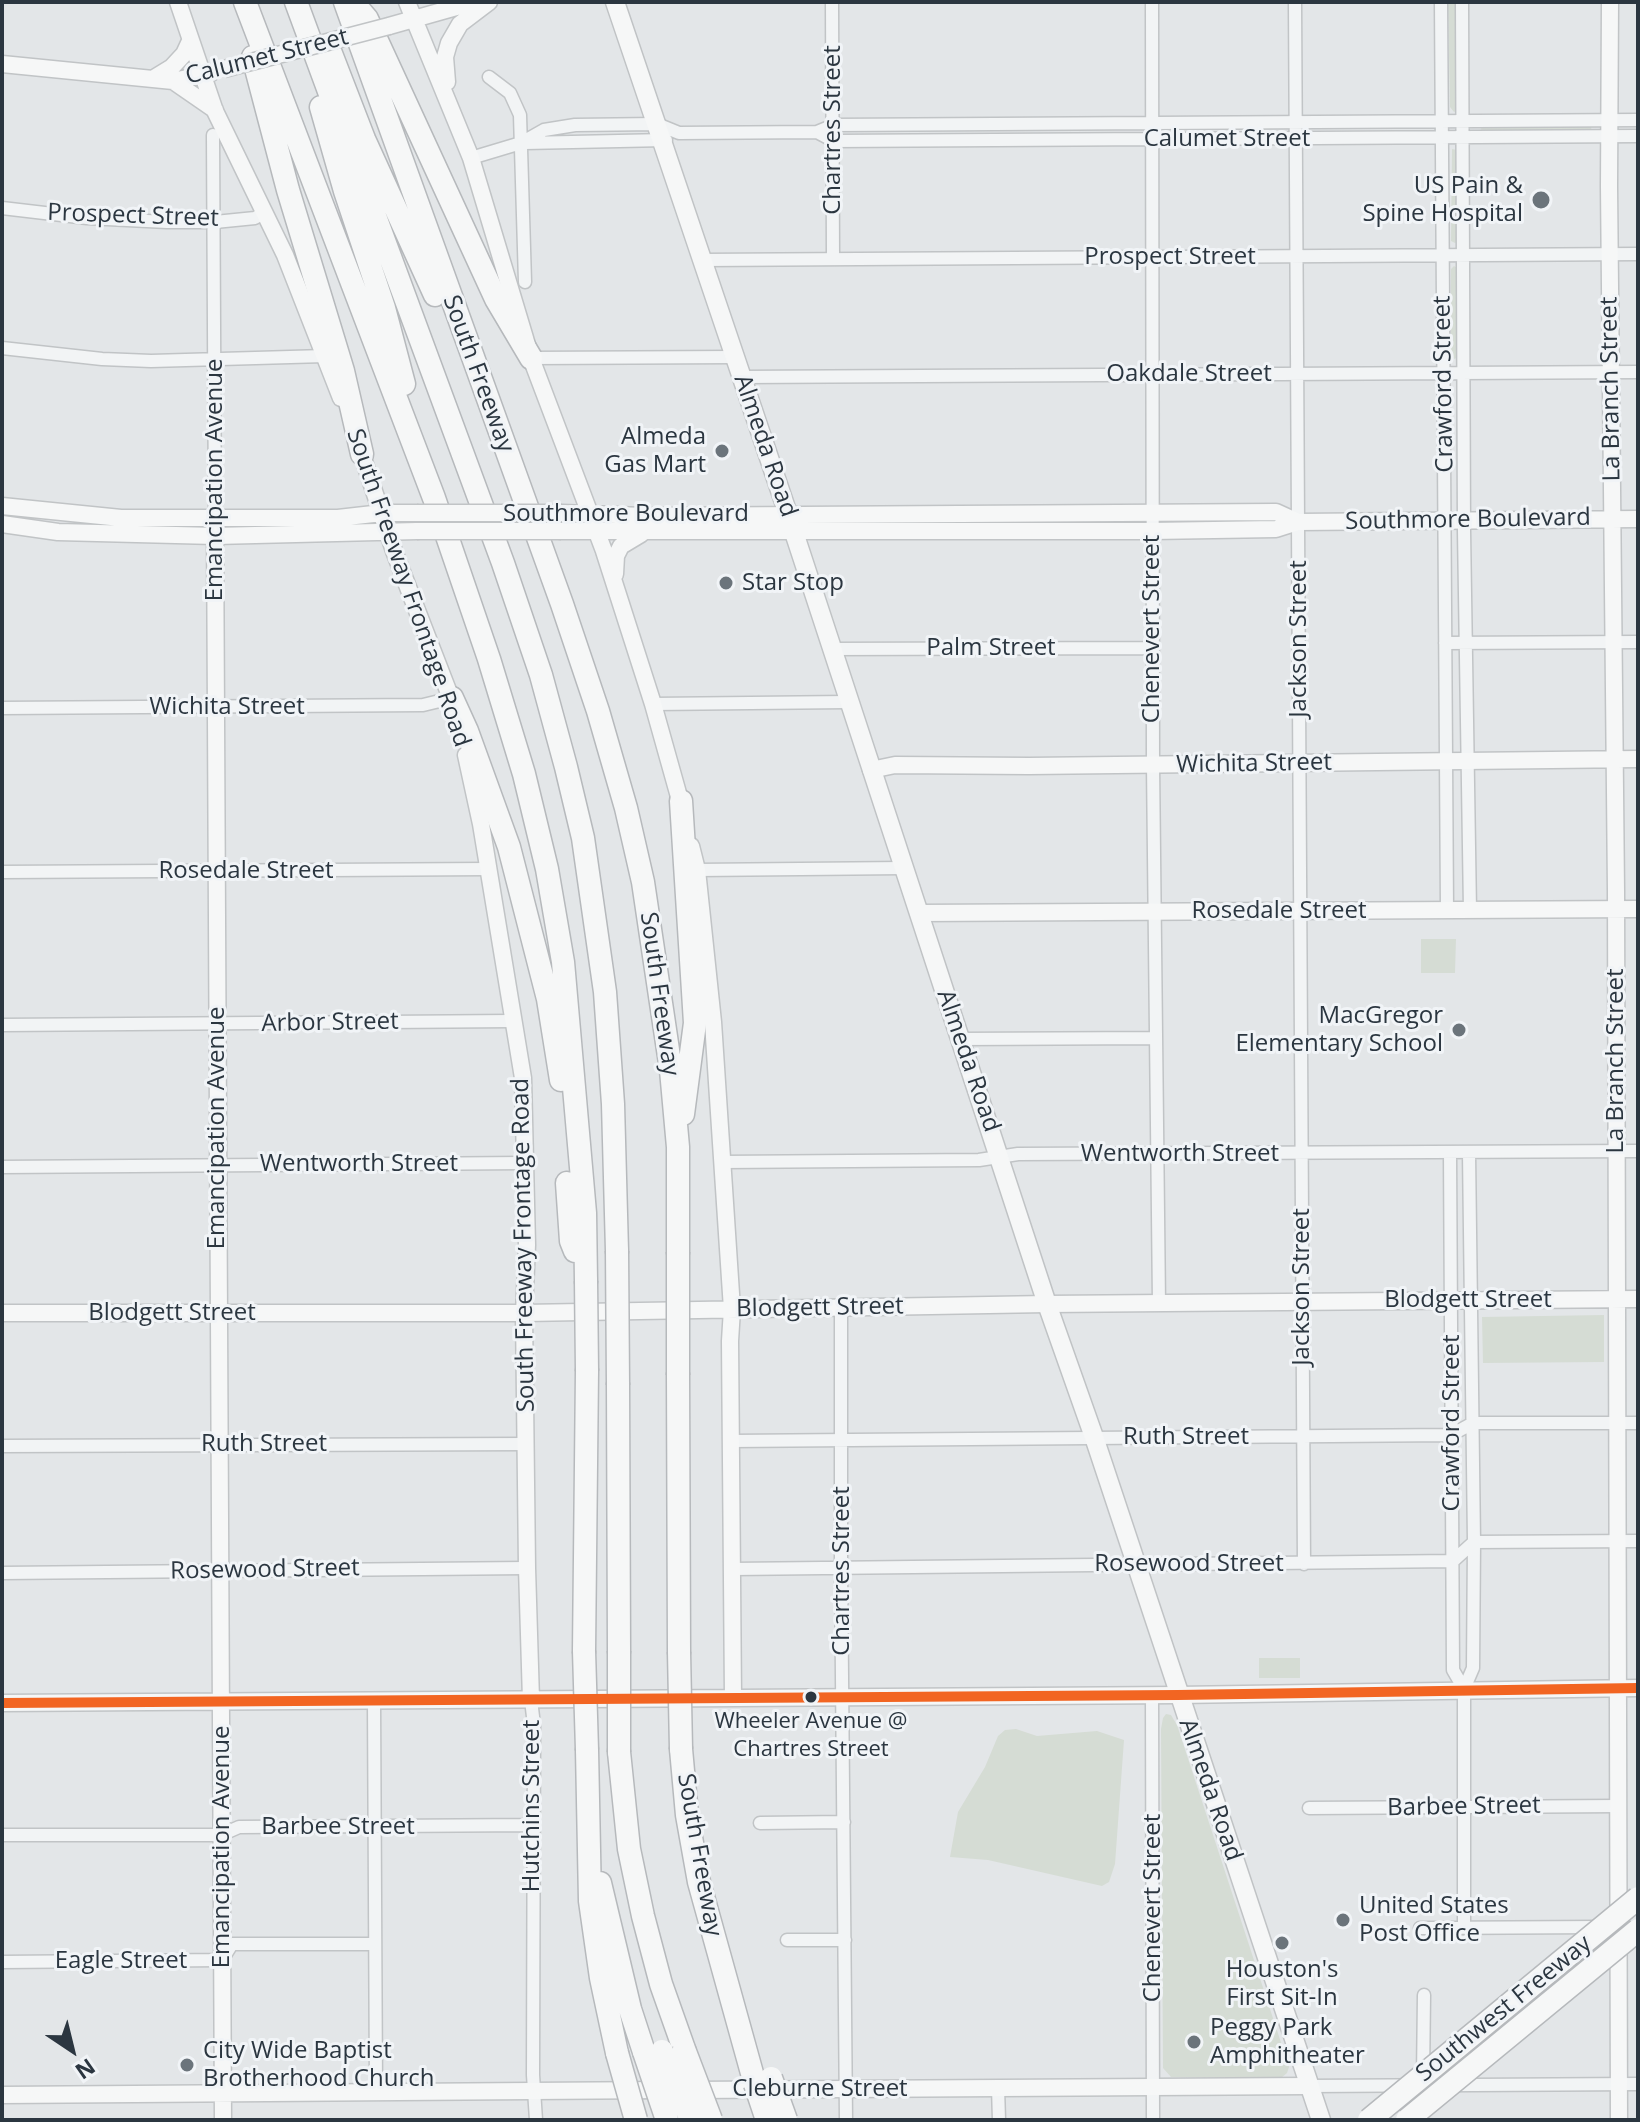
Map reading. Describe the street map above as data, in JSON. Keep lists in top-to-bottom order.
{
  "streets": {
    "highway": ["South Freeway", "Southwest Freeway"],
    "main road": [
      "Calumet Street",
      "La Branch Street",
      "Almeda Road",
      "Emancipation Avenue",
      "Southmore Boulevard",
      "South Freeway Frontage Road",
      "Wichita Street",
      "Rosedale Street",
      "Blodgett Street",
      "Hutchins Street",
      "Cleburne Street"
    ],
    "street": [
      "Chartres Street",
      "Prospect Street",
      "Oakdale Street",
      "Crawford Street",
      "Chenevert Street",
      "Jackson Street",
      "Palm Street",
      "Arbor Street",
      "Wentworth Street",
      "Ruth Street",
      "Rosewood Street",
      "Barbee Street",
      "Eagle Street"
    ]
  },
  "crossings": [
    ["Calumet Street", "Chartres Street"],
    ["Calumet Street", "Crawford Street"],
    ["Calumet Street", "La Branch Street"],
    ["Calumet Street", "Almeda Road"],
    ["Calumet Street", "South Freeway Frontage Road"],
    ["Calumet Street", "Chenevert Street"],
    ["Calumet Street", "Jackson Street"],
    ["Chartres Street", "Prospect Street"],
    ["Chartres Street", "Blodgett Street"],
    ["Chartres Street", "Ruth Street"],
    ["Chartres Street", "Rosewood Street"],
    ["Chartres Street", "Cleburne Street"],
    ["Prospect Street", "Crawford Street"],
    ["Prospect Street", "La Branch Street"],
    ["Prospect Street", "Almeda Road"],
    ["Prospect Street", "Emancipation Avenue"],
    ["Prospect Street", "South Freeway Frontage Road"],
    ["Prospect Street", "Chenevert Street"],
    ["Prospect Street", "Jackson Street"],
    ["Oakdale Street", "Crawford Street"],
    ["Oakdale Street", "La Branch Street"],
    ["Oakdale Street", "Almeda Road"],
    ["Oakdale Street", "Chenevert Street"],
    ["Oakdale Street", "Jackson Street"],
    ["Crawford Street", "Southmore Boulevard"],
    ["Crawford Street", "Wichita Street"],
    ["Crawford Street", "Rosedale Street"],
    ["Crawford Street", "Wentworth Street"],
    ["Crawford Street", "Blodgett Street"],
    ["Crawford Street", "Ruth Street"],
    ["Crawford Street", "Rosewood Street"],
    ["Crawford Street", "Barbee Street"],
    ["La Branch Street", "Southmore Boulevard"],
    ["La Branch Street", "Wichita Street"],
    ["La Branch Street", "Rosedale Street"],
    ["La Branch Street", "Wentworth Street"],
    ["La Branch Street", "Blodgett Street"],
    ["La Branch Street", "Ruth Street"],
    ["La Branch Street", "Barbee Street"],
    ["La Branch Street", "Southwest Freeway"],
    ["La Branch Street", "Cleburne Street"],
    ["Almeda Road", "Southmore Boulevard"],
    ["Almeda Road", "Palm Street"],
    ["Almeda Road", "Wichita Street"],
    ["Almeda Road", "Rosedale Street"],
    ["Almeda Road", "Wentworth Street"],
    ["Almeda Road", "Blodgett Street"],
    ["Almeda Road", "Ruth Street"],
    ["Almeda Road", "Rosewood Street"],
    ["Almeda Road", "Cleburne Street"],
    ["Emancipation Avenue", "Southmore Boulevard"],
    ["Emancipation Avenue", "Wichita Street"],
    ["Emancipation Avenue", "Rosedale Street"],
    ["Emancipation Avenue", "Arbor Street"],
    ["Emancipation Avenue", "Wentworth Street"],
    ["Emancipation Avenue", "Blodgett Street"],
    ["Emancipation Avenue", "Ruth Street"],
    ["Emancipation Avenue", "Rosewood Street"],
    ["Emancipation Avenue", "Barbee Street"],
    ["Emancipation Avenue", "Eagle Street"],
    ["Emancipation Avenue", "Cleburne Street"],
    ["Southmore Boulevard", "South Freeway Frontage Road"],
    ["Southmore Boulevard", "Chenevert Street"],
    ["Southmore Boulevard", "Jackson Street"],
    ["South Freeway Frontage Road", "Wichita Street"],
    ["South Freeway Frontage Road", "Rosedale Street"],
    ["South Freeway Frontage Road", "Arbor Street"],
    ["South Freeway Frontage Road", "Wentworth Street"],
    ["South Freeway Frontage Road", "Blodgett Street"],
    ["South Freeway Frontage Road", "Ruth Street"],
    ["South Freeway Frontage Road", "Hutchins Street"],
    ["Chenevert Street", "Palm Street"],
    ["Chenevert Street", "Wichita Street"],
    ["Chenevert Street", "Rosedale Street"],
    ["Chenevert Street", "Wentworth Street"],
    ["Chenevert Street", "Blodgett Street"],
    ["Chenevert Street", "Cleburne Street"],
    ["Jackson Street", "Wichita Street"],
    ["Jackson Street", "Rosedale Street"],
    ["Jackson Street", "Wentworth Street"],
    ["Jackson Street", "Blodgett Street"],
    ["Jackson Street", "Ruth Street"],
    ["Jackson Street", "Rosewood Street"],
    ["Ruth Street", "Hutchins Street"],
    ["Rosewood Street", "Hutchins Street"],
    ["Hutchins Street", "Barbee Street"],
    ["Hutchins Street", "Cleburne Street"]
  ],
  "places": [
    "US Pain & Spine Hospital",
    "Almeda Gas Mart",
    "Star Stop",
    "MacGregor Elementary School",
    "Wheeler Avenue @ Chartres Street",
    "United States Post Office",
    "Houston's First Sit-In",
    "Peggy Park Amphitheater",
    "City Wide Baptist Brotherhood Church"
  ],
  "north": "bottom right"
}
